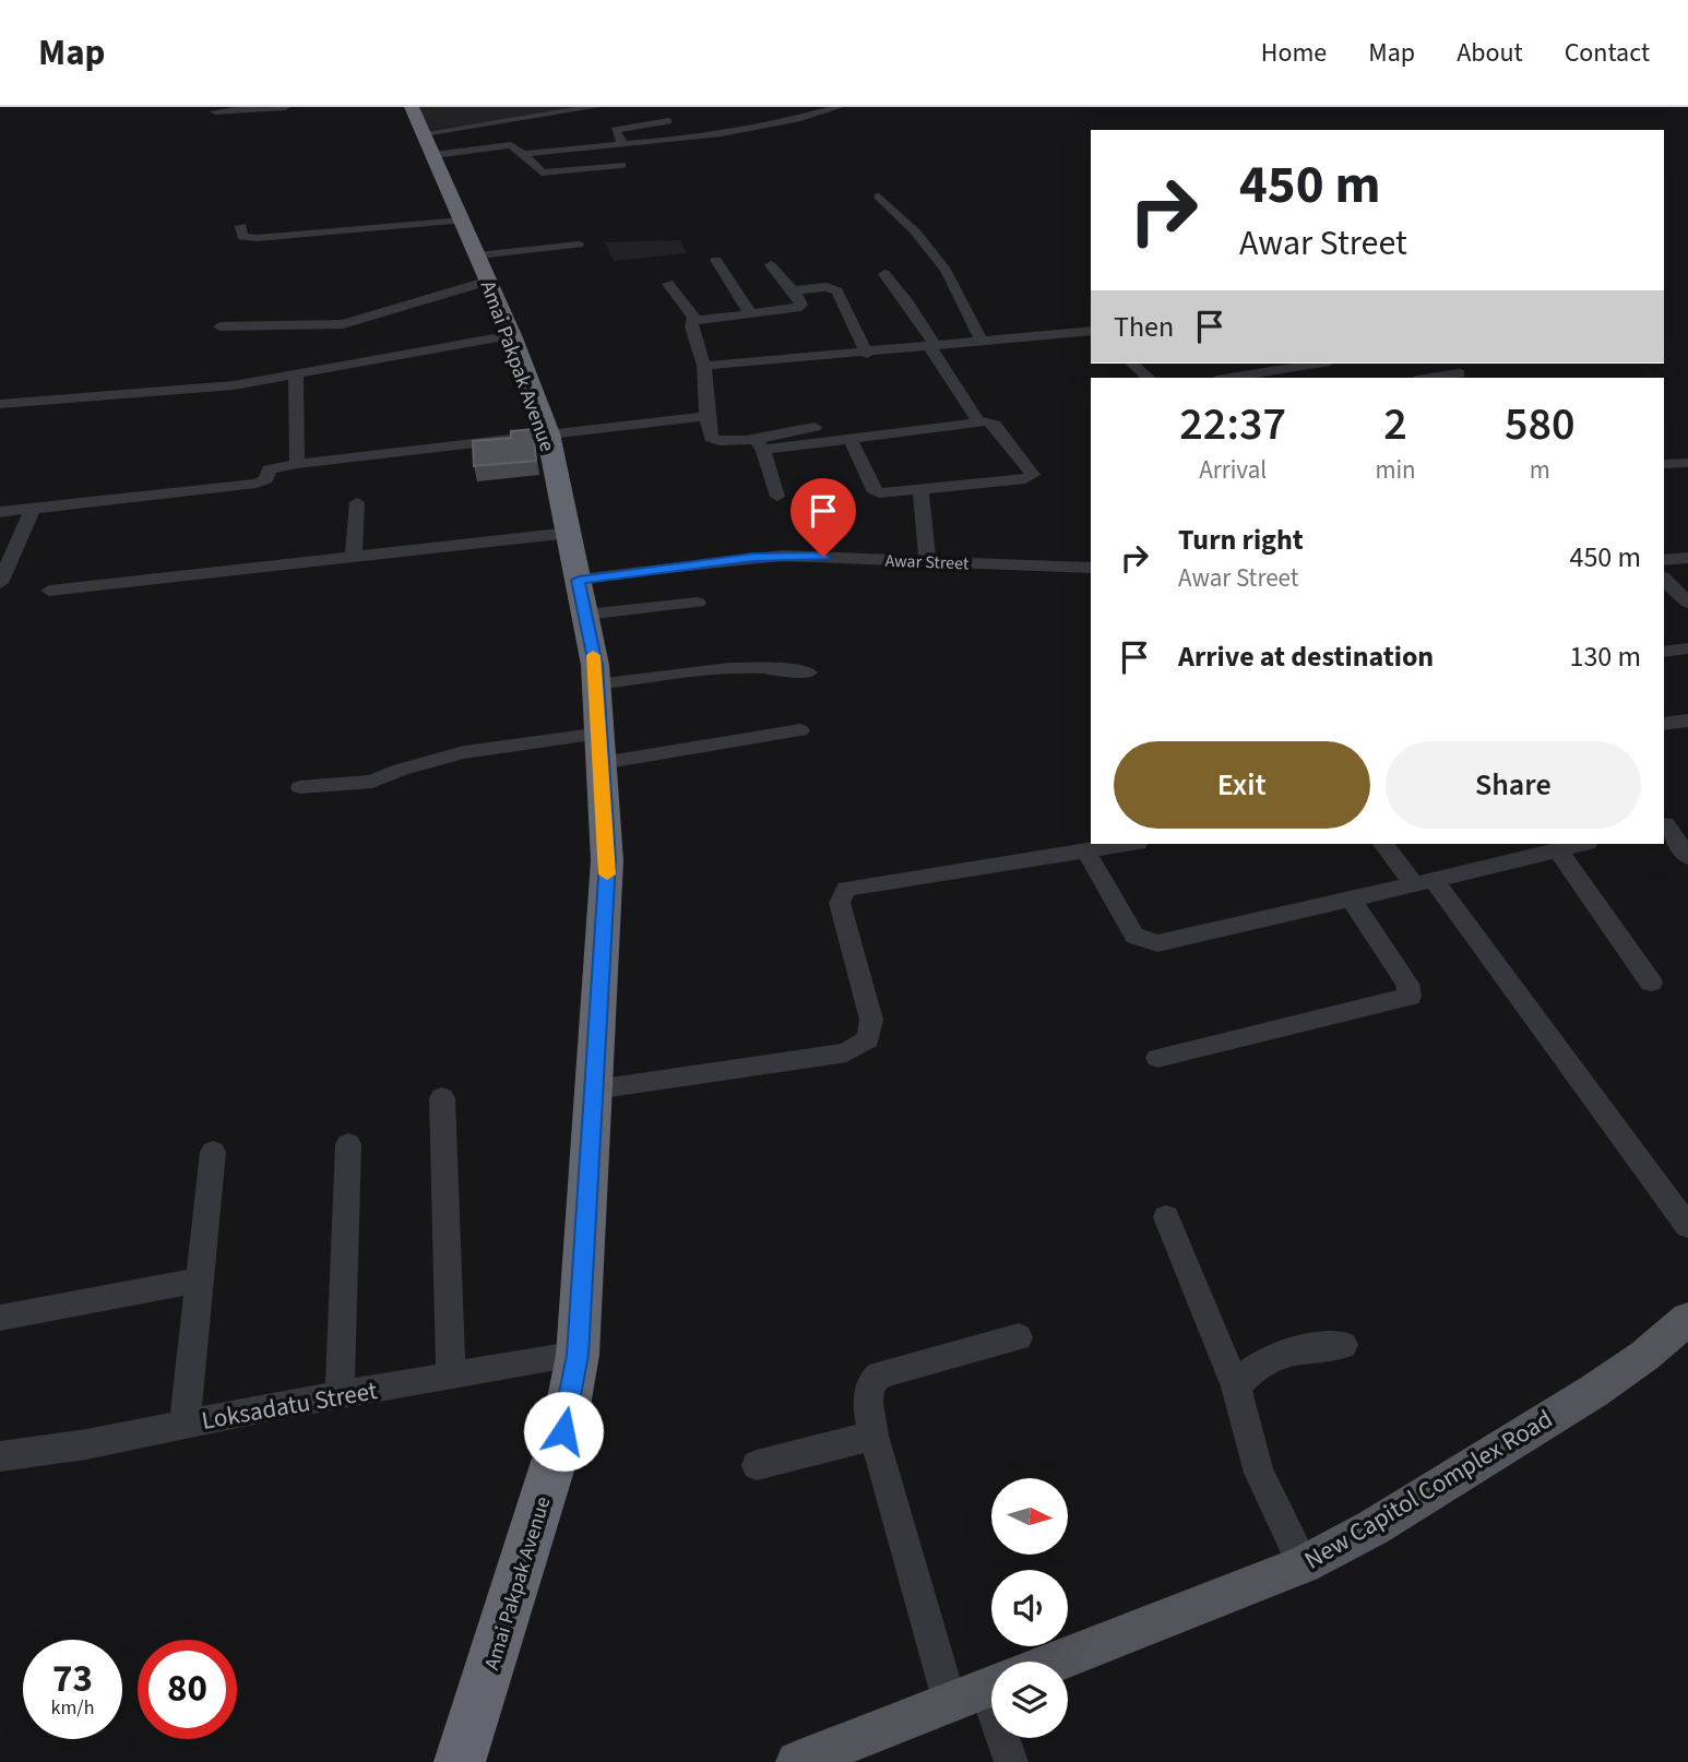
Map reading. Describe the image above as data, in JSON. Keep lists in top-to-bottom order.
{
  "streets": {
    "highway": ["Amai Pakpak Avenue"],
    "main road": ["New Capitol Complex Road"],
    "street": ["Awar Street", "Loksadatu Street"]
  },
  "crossings": [
    ["Amai Pakpak Avenue", "Awar Street"],
    ["Amai Pakpak Avenue", "Loksadatu Street"]
  ],
  "north": "right",
  "page": {
    "header": "Map",
    "nav": [
      "Home",
      "Map",
      "About",
      "Contact"
    ],
    "turn": ["450 m", "Awar Street"],
    "then": "Then",
    "eta": [
      "22:37",
      "Arrival",
      "2",
      "min",
      "580",
      "m"
    ],
    "list": [
      {
        "name": "Turn right",
        "note": "Awar Street",
        "value": "450 m"
      },
      {
        "name": "Arrive at destination",
        "value": "130 m"
      }
    ],
    "buttons": ["Exit", "Share"],
    "speed": "73 km/h",
    "limit": "80"
  }
}
